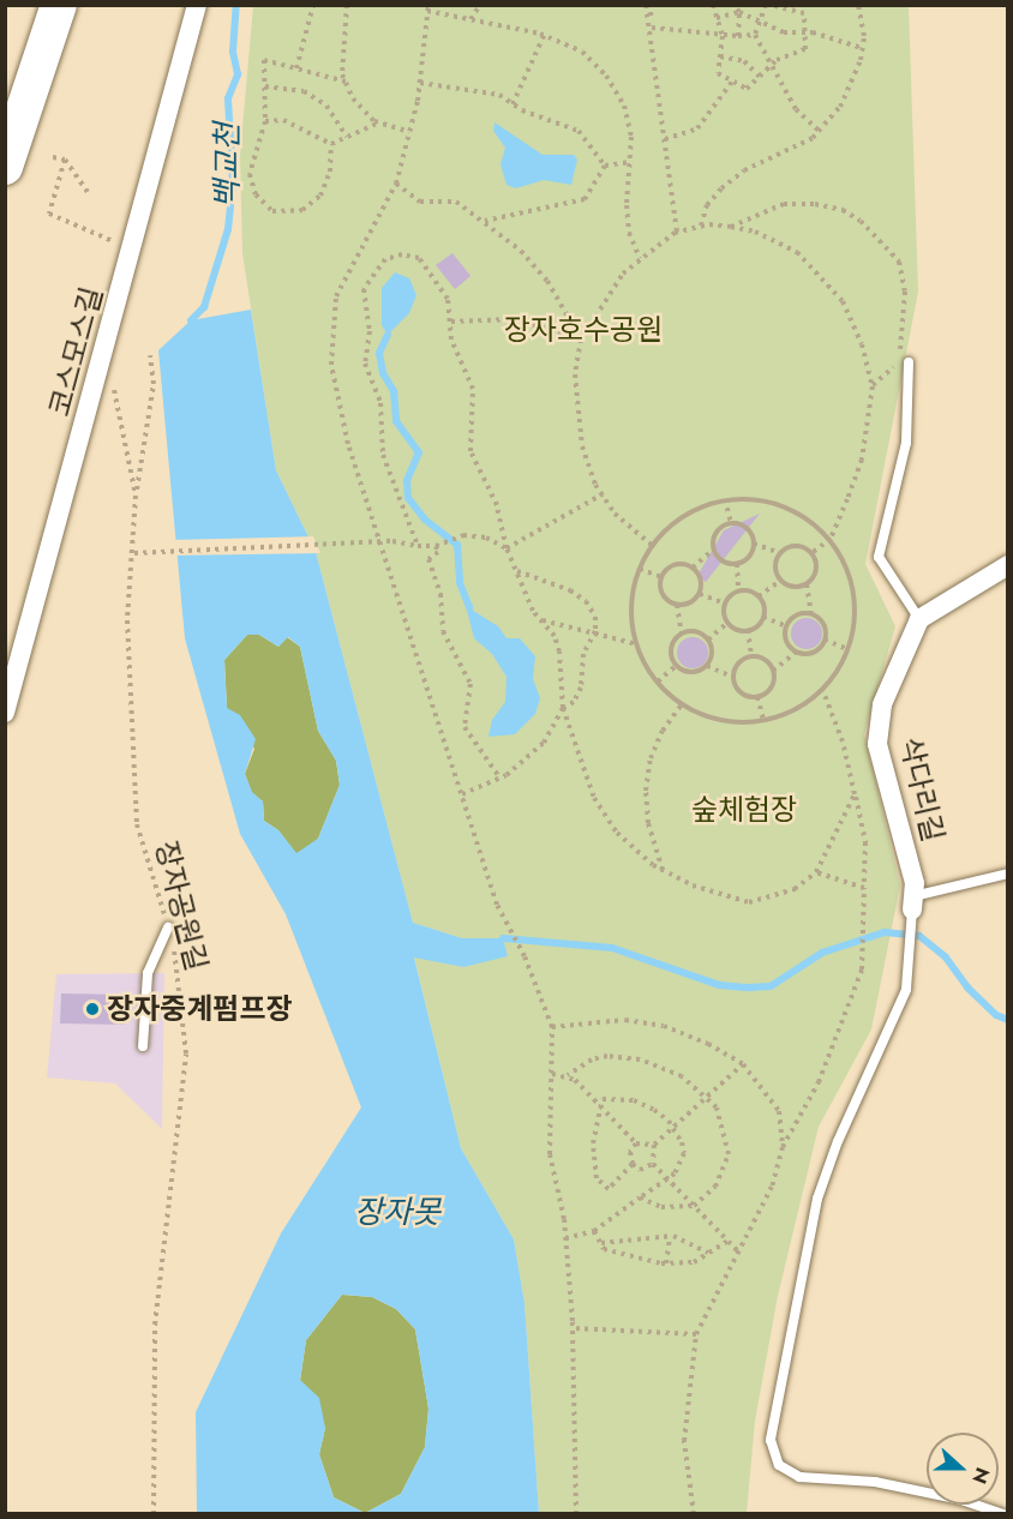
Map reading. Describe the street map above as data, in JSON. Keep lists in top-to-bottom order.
{
  "streets": {
    "street": ["코스모스길", "삭다리길"],
    "path": ["장자공원길"]
  },
  "crossings": [
    ["코스모스길", "장자공원길"]
  ],
  "water": ["백교천", "장자못"],
  "parks": ["장자호수공원", "숲체험장"],
  "places": ["장자중계펌프장"],
  "north": "right"
}
